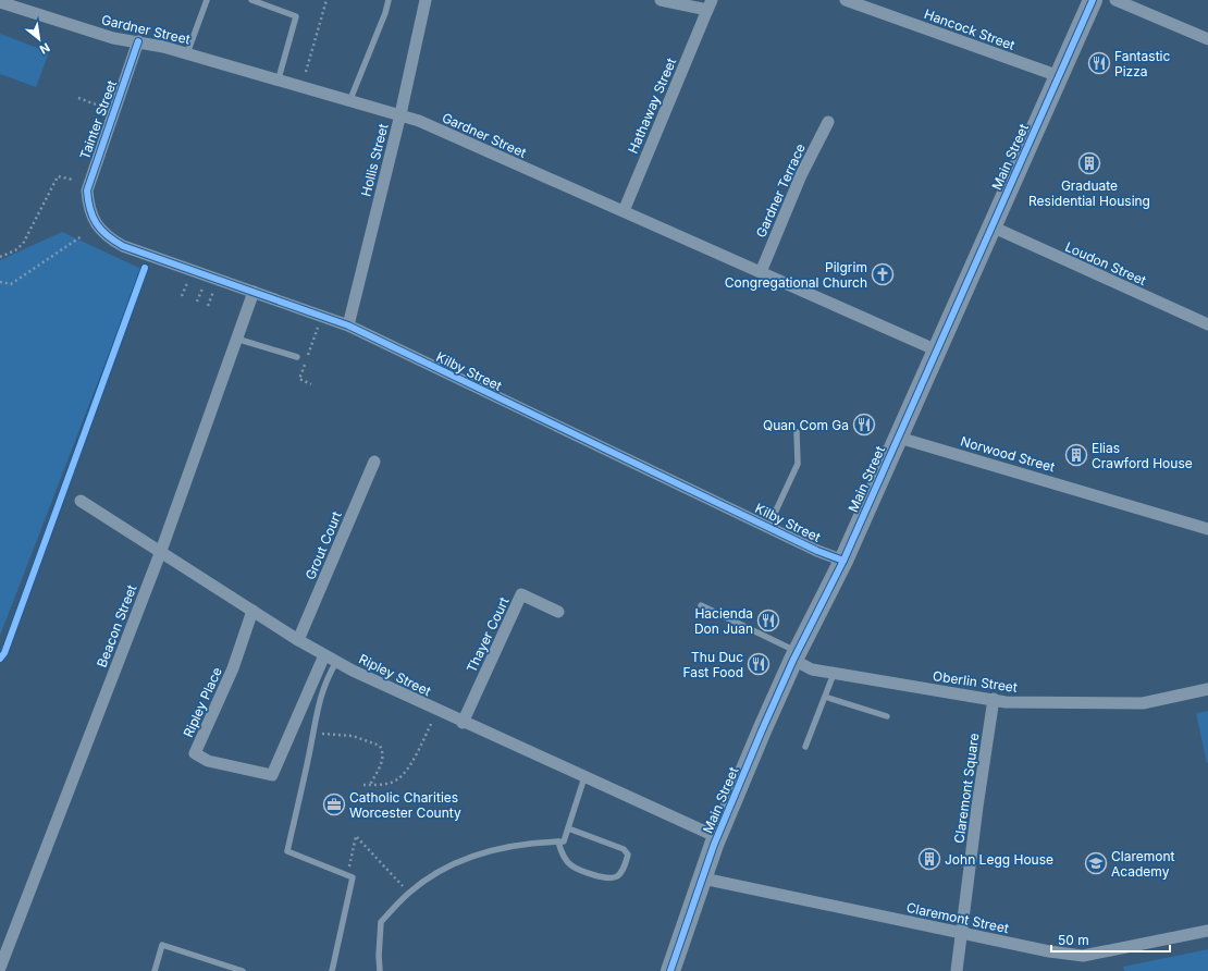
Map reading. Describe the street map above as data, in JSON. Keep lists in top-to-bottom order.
{
  "streets": {
    "main road": ["Main Street"],
    "street": [
      "Gardner Street",
      "Hancock Street",
      "Hathaway Street",
      "Tainter Street",
      "Hollis Street",
      "Gardner Terrace",
      "Loudon Street",
      "Kilby Street",
      "Norwood Street",
      "Grout Court",
      "Beacon Street",
      "Thayer Court",
      "Ripley Street",
      "Oberlin Street",
      "Ripley Place",
      "Claremont Square",
      "Claremont Street"
    ]
  },
  "crossings": [
    ["Gardner Street", "Hathaway Street"],
    ["Gardner Street", "Tainter Street"],
    ["Gardner Street", "Main Street"],
    ["Gardner Street", "Hollis Street"],
    ["Gardner Street", "Gardner Terrace"],
    ["Hancock Street", "Main Street"],
    ["Tainter Street", "Kilby Street"],
    ["Main Street", "Loudon Street"],
    ["Main Street", "Kilby Street"],
    ["Main Street", "Norwood Street"],
    ["Main Street", "Ripley Street"],
    ["Main Street", "Oberlin Street"],
    ["Main Street", "Claremont Street"],
    ["Hollis Street", "Kilby Street"],
    ["Kilby Street", "Beacon Street"],
    ["Grout Court", "Ripley Street"],
    ["Beacon Street", "Ripley Street"],
    ["Thayer Court", "Ripley Street"],
    ["Ripley Street", "Ripley Place"],
    ["Oberlin Street", "Claremont Square"],
    ["Claremont Square", "Claremont Street"]
  ],
  "places": {
    "restaurant": [
      "Fantastic Pizza",
      "Quan Com Ga",
      "Hacienda Don Juan",
      "Thu Duc Fast Food"
    ],
    "building": ["Graduate Residential Housing", "Elias Crawford House", "John Legg House"],
    "church": ["Pilgrim Congregational Church"],
    "office": ["Catholic Charities Worcester County"],
    "school or university": ["Claremont Academy"]
  },
  "scale_bar": "50 m",
  "north": "bottom right"
}
